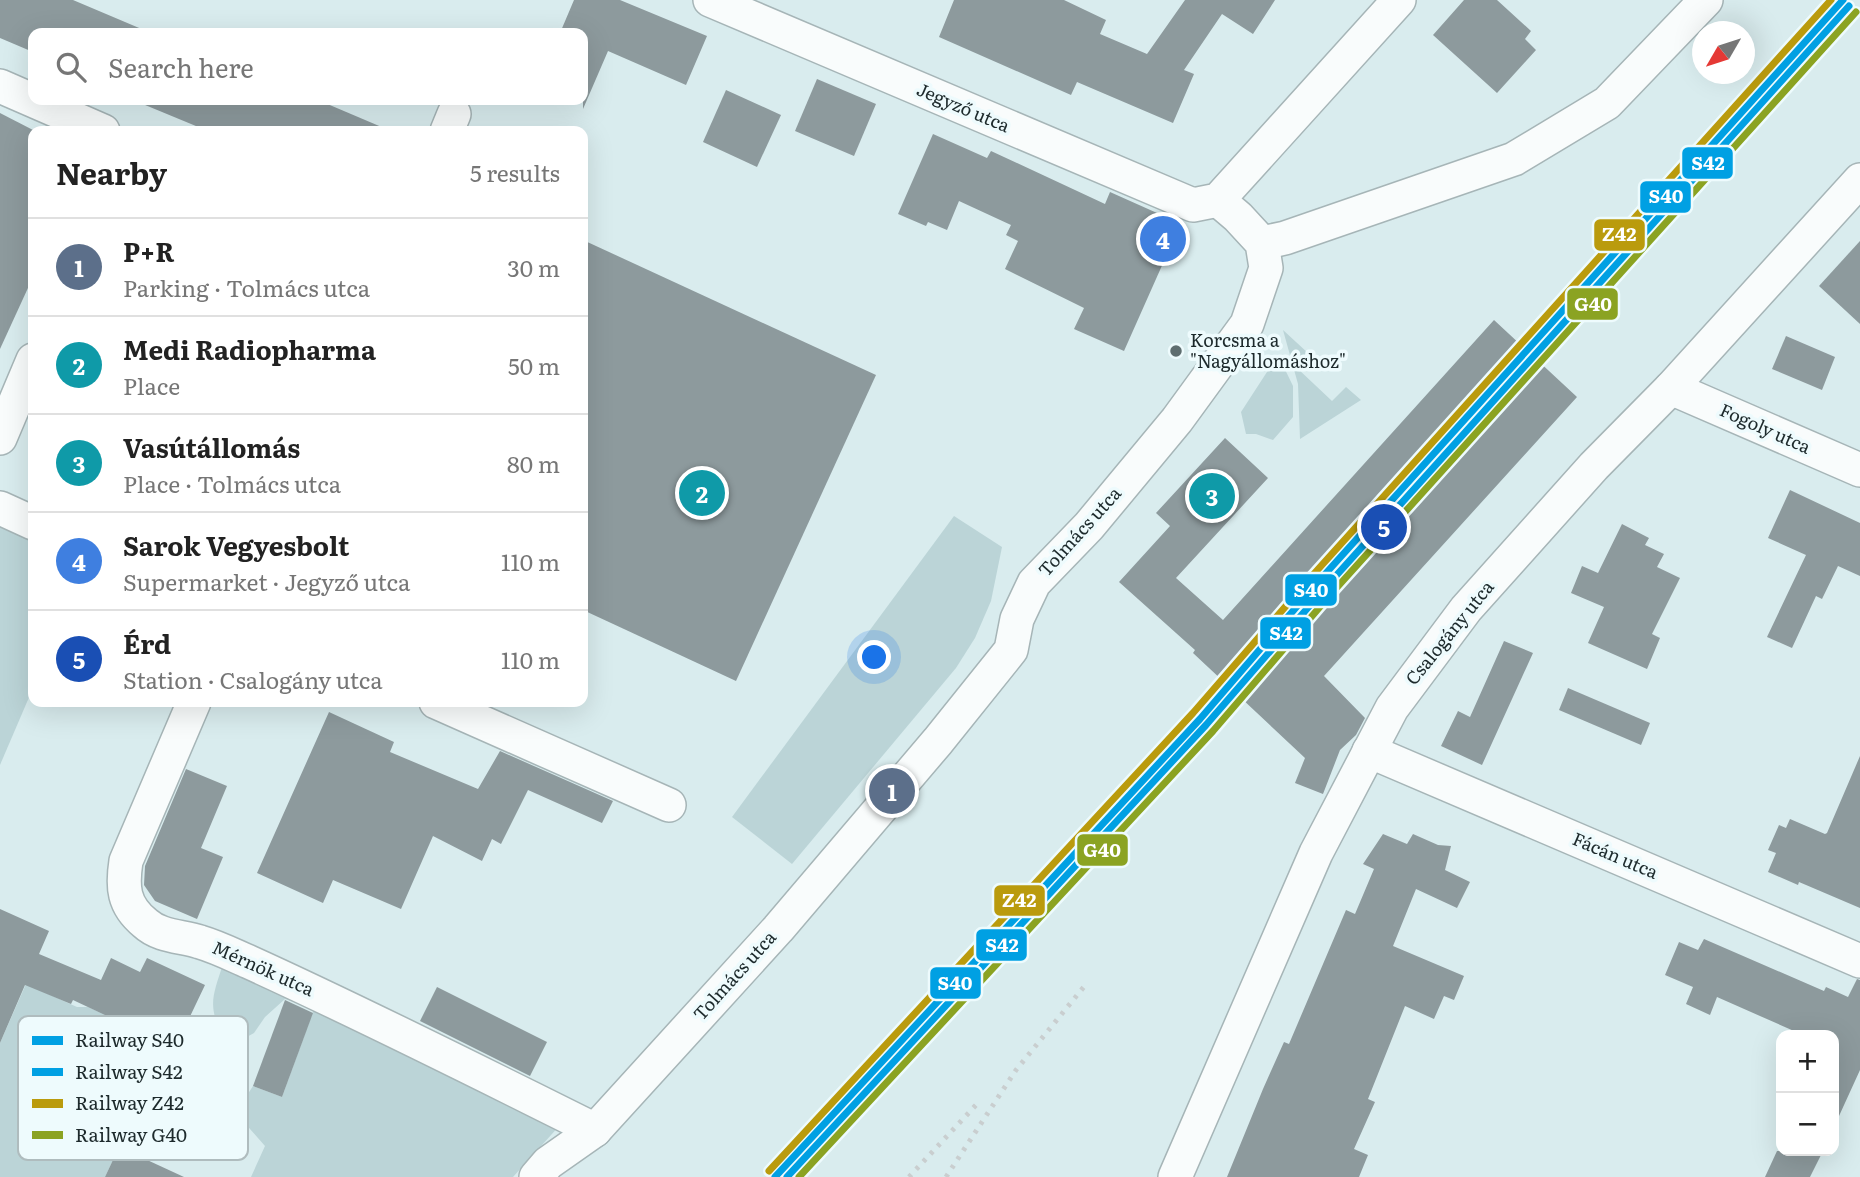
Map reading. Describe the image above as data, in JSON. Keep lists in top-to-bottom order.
{
  "streets": {
    "street": [
      "Jegyző utca",
      "Fogoly utca",
      "Tolmács utca",
      "Csalogány utca",
      "Fácán utca",
      "Mérnök utca"
    ]
  },
  "crossings": [
    ["Fogoly utca", "Csalogány utca"],
    ["Tolmács utca", "Mérnök utca"],
    ["Csalogány utca", "Fácán utca"]
  ],
  "places": ["Korcsma a \"Nagyállomáshoz\""],
  "lines": [
    "rail line S40",
    "rail line Z42",
    "rail line S42",
    "rail line G40"
  ],
  "legend": [
    "Railway S40",
    "Railway S42",
    "Railway Z42",
    "Railway G40"
  ],
  "north": "bottom left",
  "page": {
    "search": "Search here",
    "heading": ["Nearby", "5 results"],
    "pins": [
      "4",
      "2",
      "3",
      "5",
      "1"
    ],
    "list": [
      {
        "mark": "1",
        "name": "P+R",
        "note": "Parking · Tolmács utca",
        "value": "30 m"
      },
      {
        "mark": "2",
        "name": "Medi Radiopharma",
        "note": "Place",
        "value": "50 m"
      },
      {
        "mark": "3",
        "name": "Vasútállomás",
        "note": "Place · Tolmács utca",
        "value": "80 m"
      },
      {
        "mark": "4",
        "name": "Sarok Vegyesbolt",
        "note": "Supermarket · Jegyző utca",
        "value": "110 m"
      },
      {
        "mark": "5",
        "name": "Érd",
        "note": "Station · Csalogány utca",
        "value": "110 m"
      }
    ],
    "map_buttons": ["+", "−"]
  }
}
